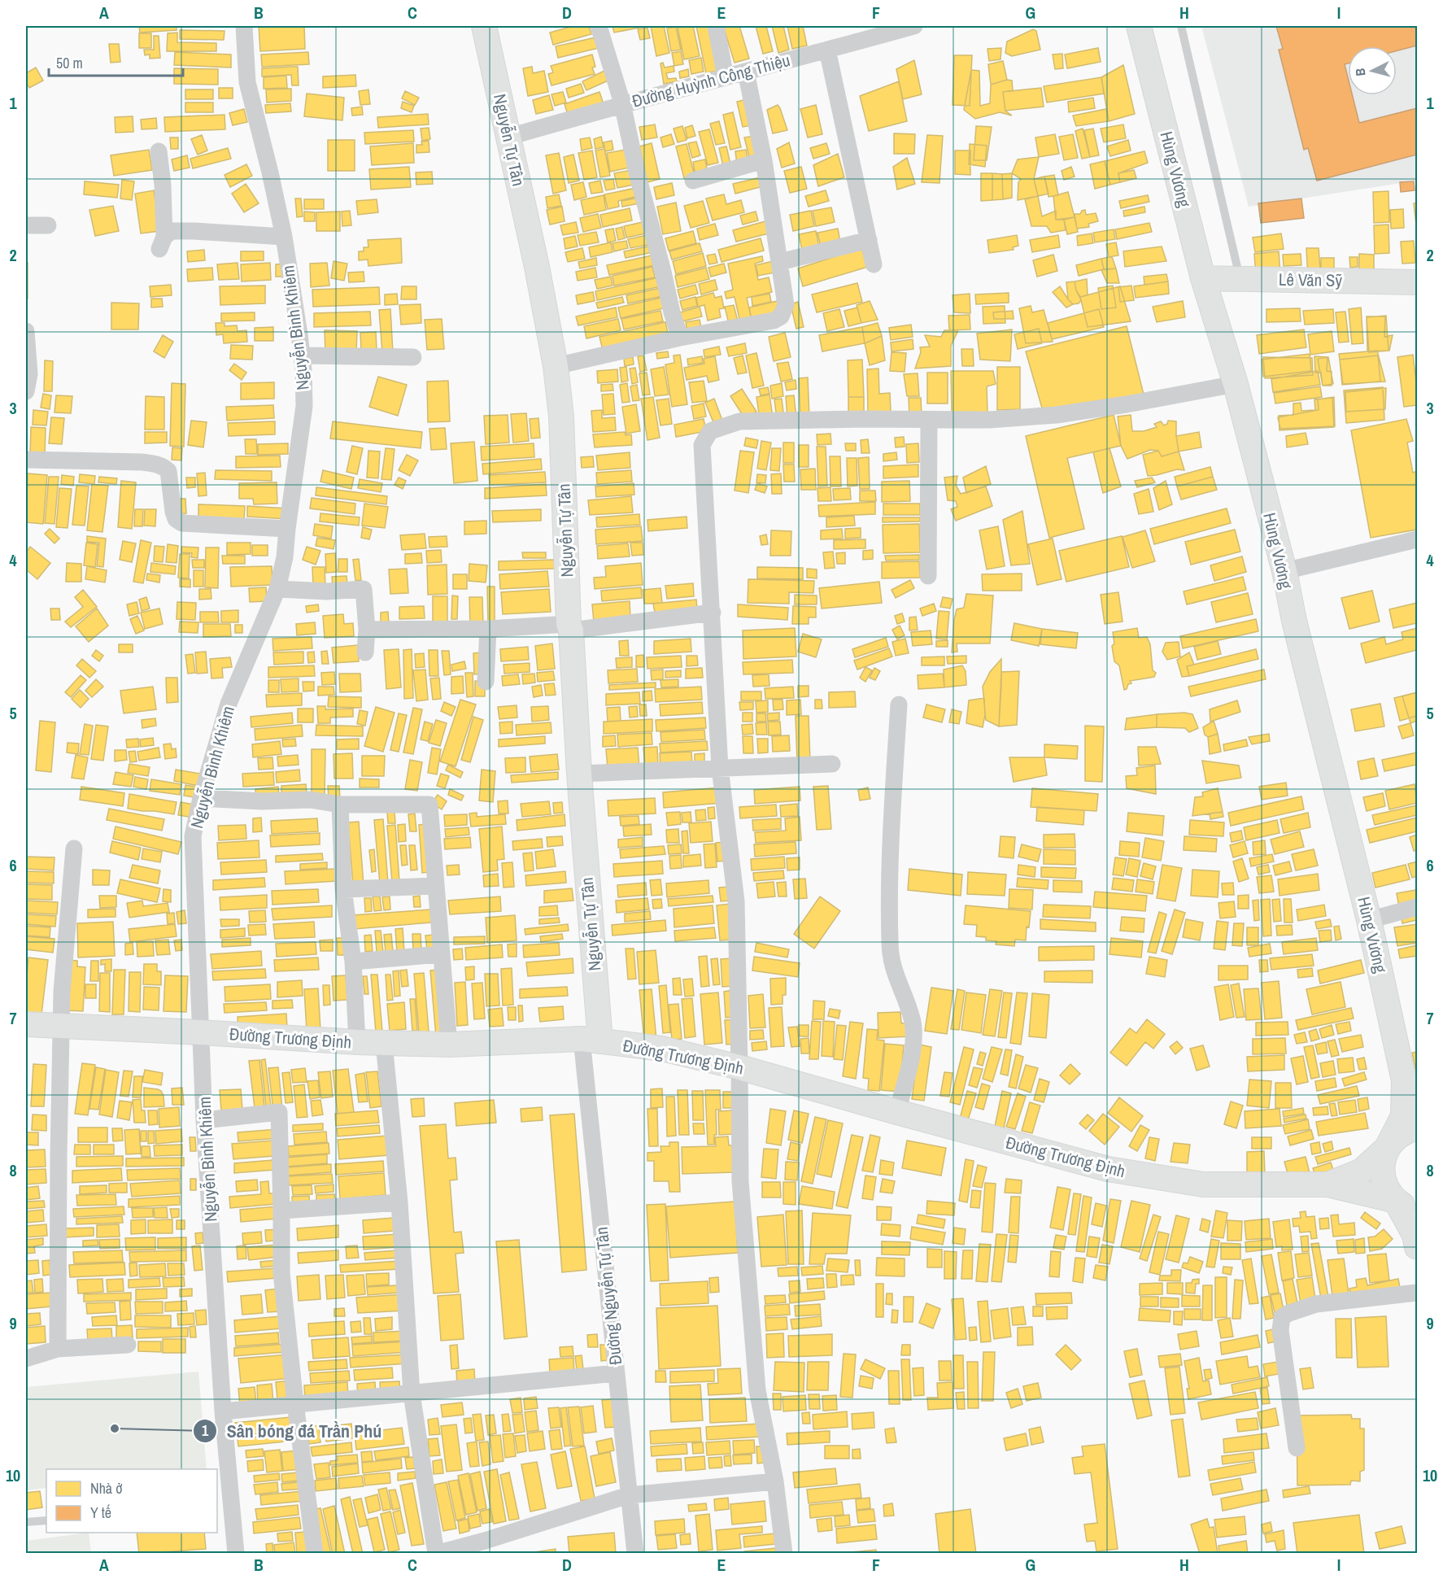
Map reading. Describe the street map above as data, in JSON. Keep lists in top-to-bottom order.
{
  "streets": {
    "street": [
      "Đường Huỳnh Công Thiệu",
      "Nguyễn Tự Tân",
      "Hùng Vương",
      "Lê Văn Sỹ",
      "Nguyễn Bình Khiêm",
      "Đường Trương Định",
      "Đường Nguyễn Tự Tân"
    ]
  },
  "crossings": [
    ["Đường Huỳnh Công Thiệu", "Nguyễn Tự Tân"],
    ["Nguyễn Tự Tân", "Đường Trương Định"],
    ["Nguyễn Tự Tân", "Đường Nguyễn Tự Tân"],
    ["Hùng Vương", "Lê Văn Sỹ"],
    ["Hùng Vương", "Đường Trương Định"],
    ["Nguyễn Bình Khiêm", "Đường Trương Định"],
    ["Đường Trương Định", "Đường Nguyễn Tự Tân"]
  ],
  "places": ["Sân bóng đá Trần Phú"],
  "legend": ["Nhà ở", "Y tế"],
  "scale_bar": "50 m",
  "north": "left",
  "grid": {
    "columns": [
      "A",
      "B",
      "C",
      "D",
      "E",
      "F",
      "G",
      "H",
      "I"
    ],
    "rows": [
      "1",
      "2",
      "3",
      "4",
      "5",
      "6",
      "7",
      "8",
      "9",
      "10"
    ]
  }
}
